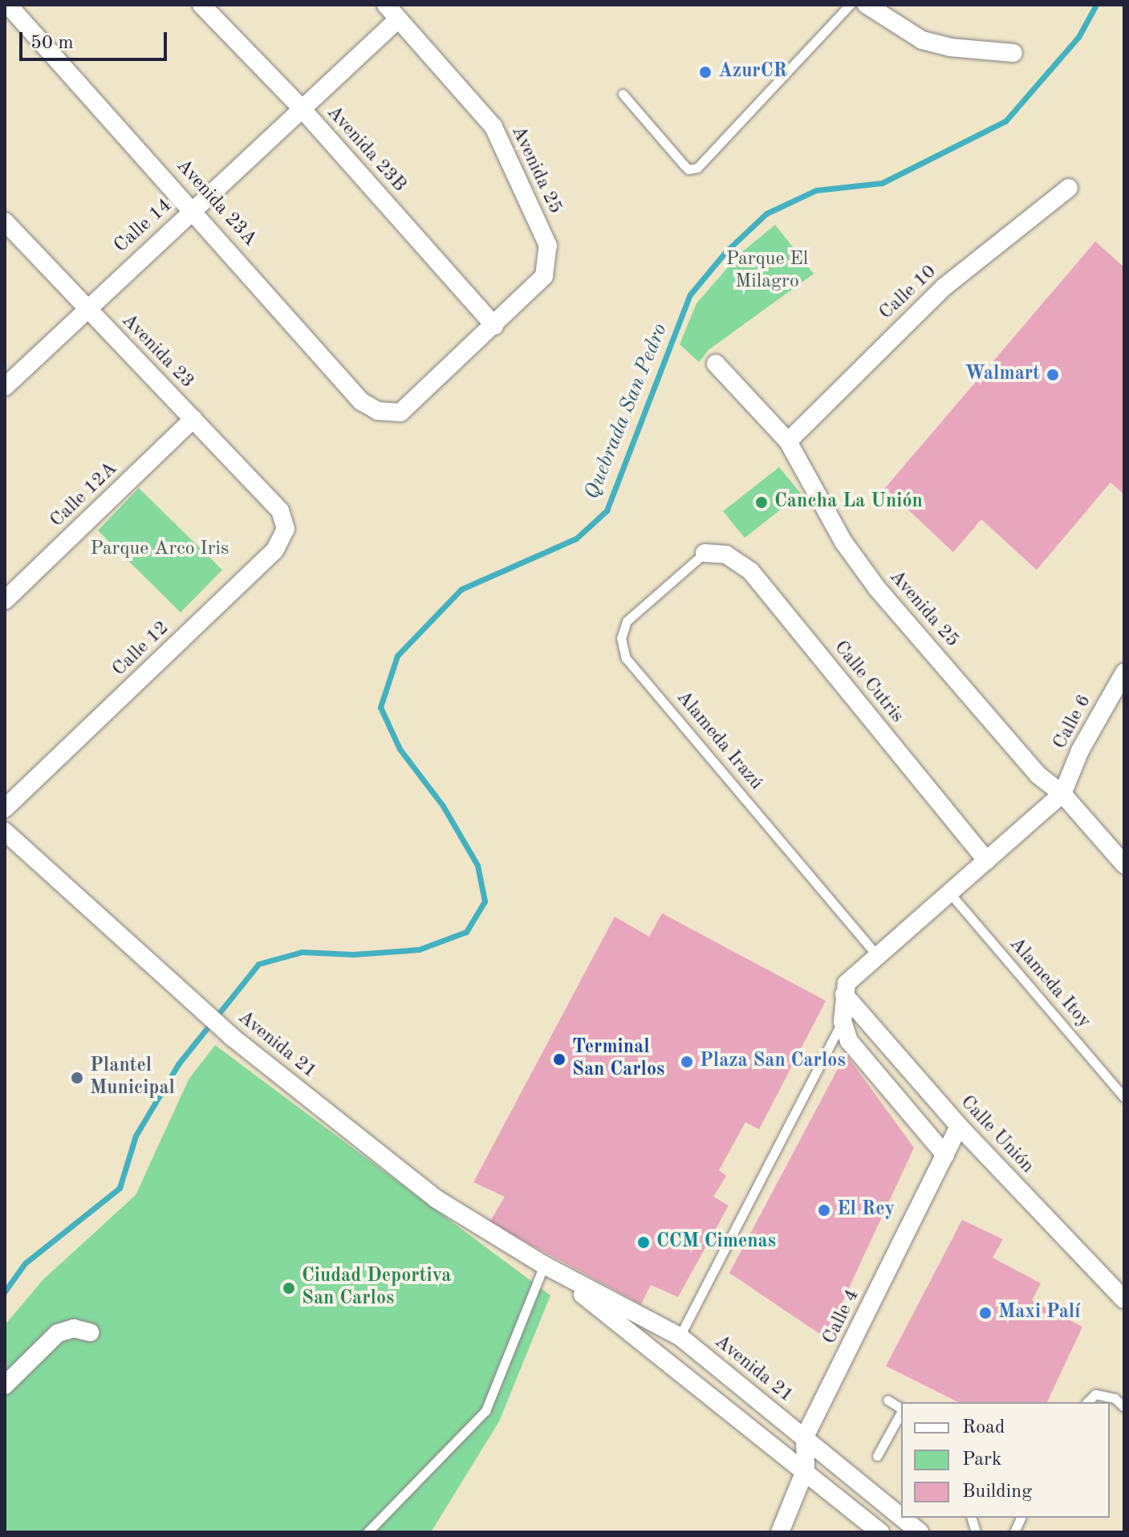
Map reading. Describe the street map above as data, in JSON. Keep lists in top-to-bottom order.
{
  "streets": {
    "street": [
      "Avenida 23B",
      "Avenida 25",
      "Avenida 23A",
      "Calle 14",
      "Calle 10",
      "Avenida 23",
      "Calle 12A",
      "Calle 12",
      "Calle Cutris",
      "Calle 6",
      "Avenida 21",
      "Calle Unión",
      "Calle 4"
    ],
    "lane": ["Alameda Irazú", "Alameda Itoy"]
  },
  "crossings": [
    ["Avenida 23B", "Avenida 25"],
    ["Avenida 23B", "Avenida 23A"],
    ["Avenida 23B", "Calle 14"],
    ["Avenida 25", "Avenida 23A"],
    ["Avenida 25", "Calle 14"],
    ["Avenida 25", "Calle 10"],
    ["Avenida 25", "Calle 6"],
    ["Avenida 23A", "Calle 14"],
    ["Calle 14", "Avenida 23"],
    ["Avenida 23", "Calle 12A"],
    ["Avenida 23", "Calle 12"],
    ["Calle Cutris", "Alameda Irazú"],
    ["Avenida 21", "Calle 4"],
    ["Calle Unión", "Calle 4"]
  ],
  "water": ["Quebrada San Pedro"],
  "parks": ["Parque El Milagro", "Parque Arco Iris"],
  "places": [
    "AzurCR",
    "Walmart",
    "Cancha La Unión",
    "Terminal San Carlos",
    "Plaza San Carlos",
    "Plantel Municipal",
    "El Rey",
    "CCM Cimenas",
    "Ciudad Deportiva San Carlos",
    "Maxi Palí"
  ],
  "legend": ["Road", "Park", "Building"],
  "scale_bar": "50 m"
}
